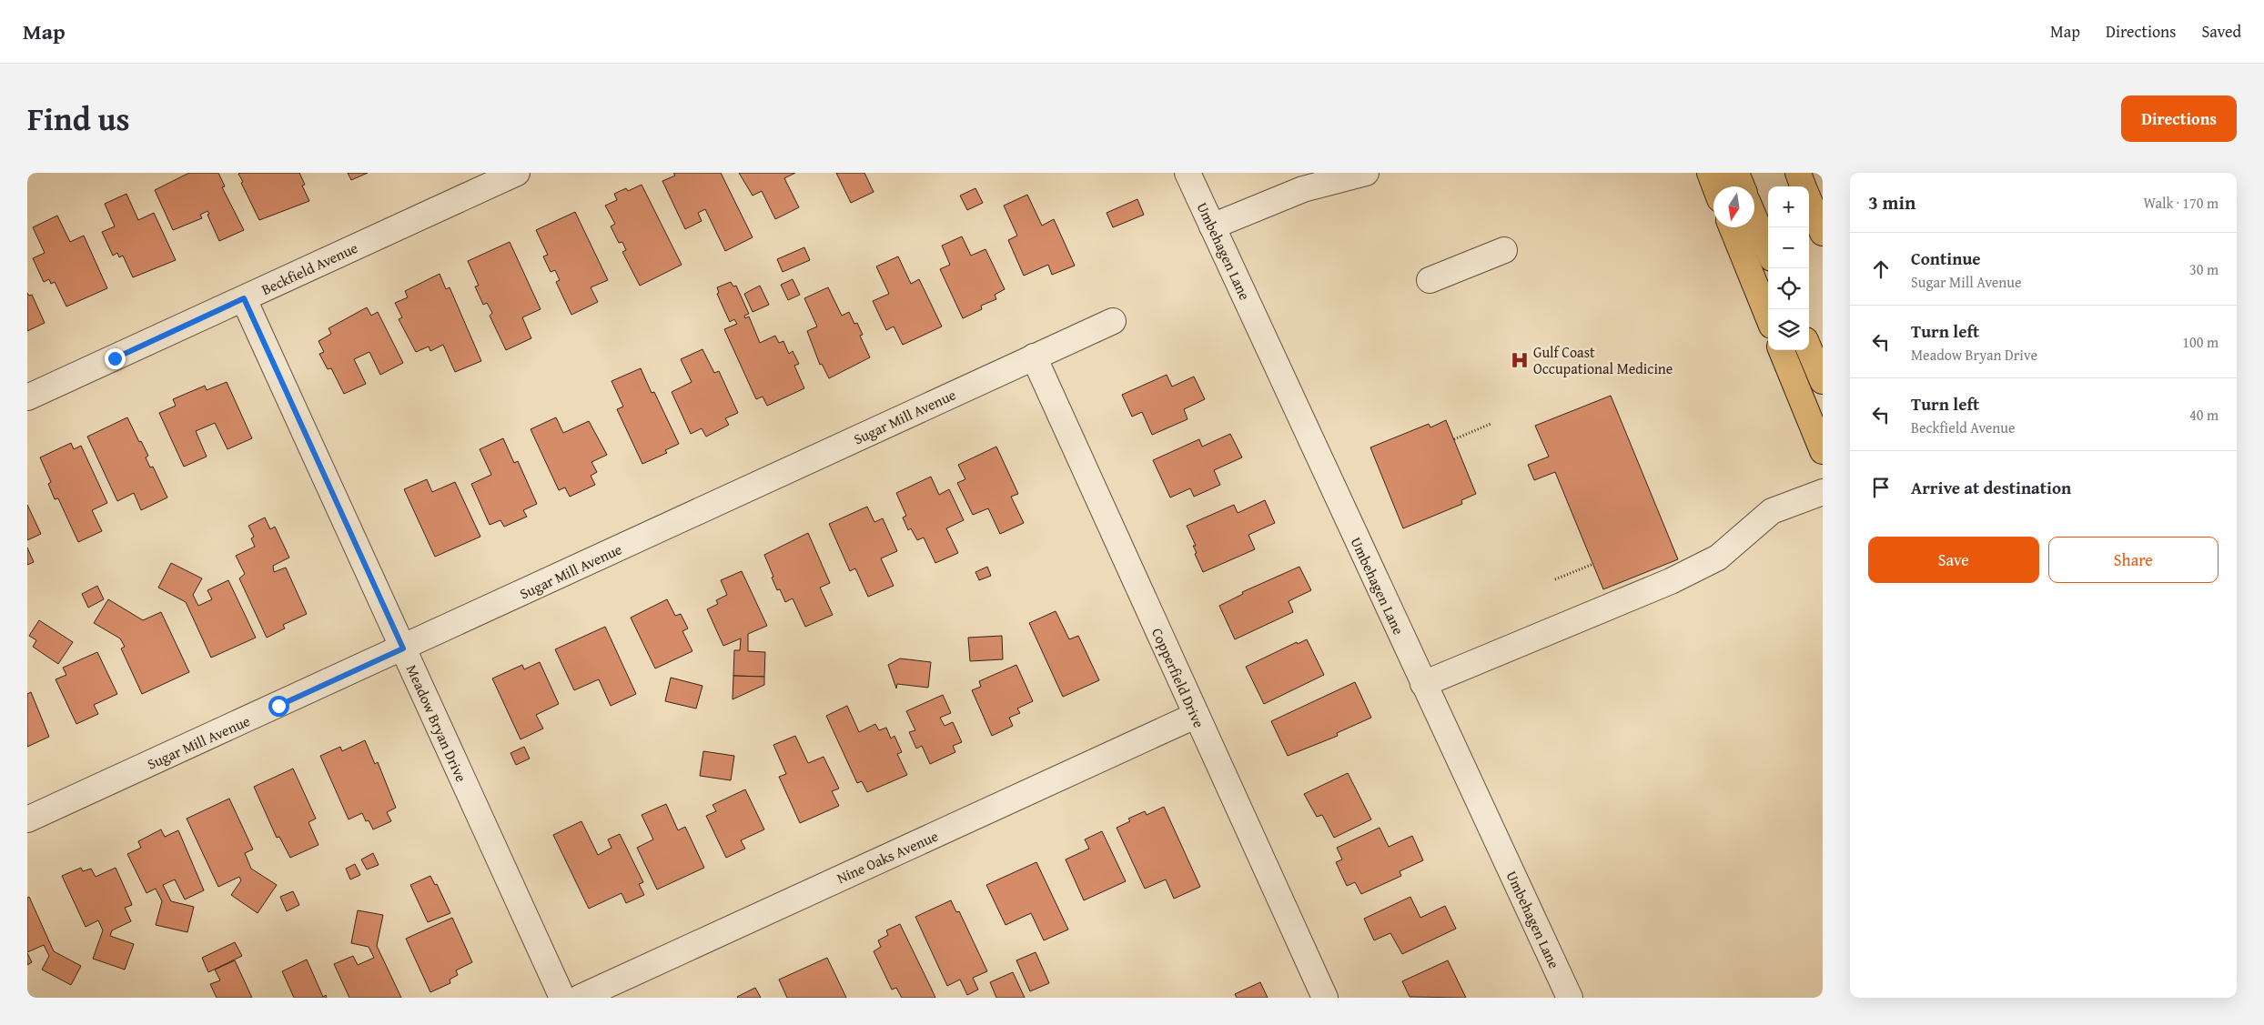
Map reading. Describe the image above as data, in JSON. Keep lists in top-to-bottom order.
{
  "streets": {
    "street": [
      "Umbehagen Lane",
      "Beckfield Avenue",
      "Sugar Mill Avenue",
      "Copperfield Drive",
      "Meadow Bryan Drive",
      "Nine Oaks Avenue"
    ]
  },
  "crossings": [
    ["Beckfield Avenue", "Meadow Bryan Drive"],
    ["Sugar Mill Avenue", "Copperfield Drive"],
    ["Sugar Mill Avenue", "Meadow Bryan Drive"],
    ["Copperfield Drive", "Nine Oaks Avenue"]
  ],
  "places": {
    "hospital": ["Gulf Coast Occupational Medicine"]
  },
  "north": "bottom",
  "page": {
    "header": "Map",
    "nav": ["Map", "Directions", "Saved"],
    "title": "Find us",
    "buttons": [
      "Directions",
      ["Save", "Share"]
    ],
    "heading": ["3 min", "Walk · 170 m"],
    "map_buttons": ["+", "−"],
    "list": [
      ["Continue", "Sugar Mill Avenue", "30 m"],
      ["Turn left", "Meadow Bryan Drive", "100 m"],
      ["Turn left", "Beckfield Avenue", "40 m"],
      "Arrive at destination"
    ]
  }
}
